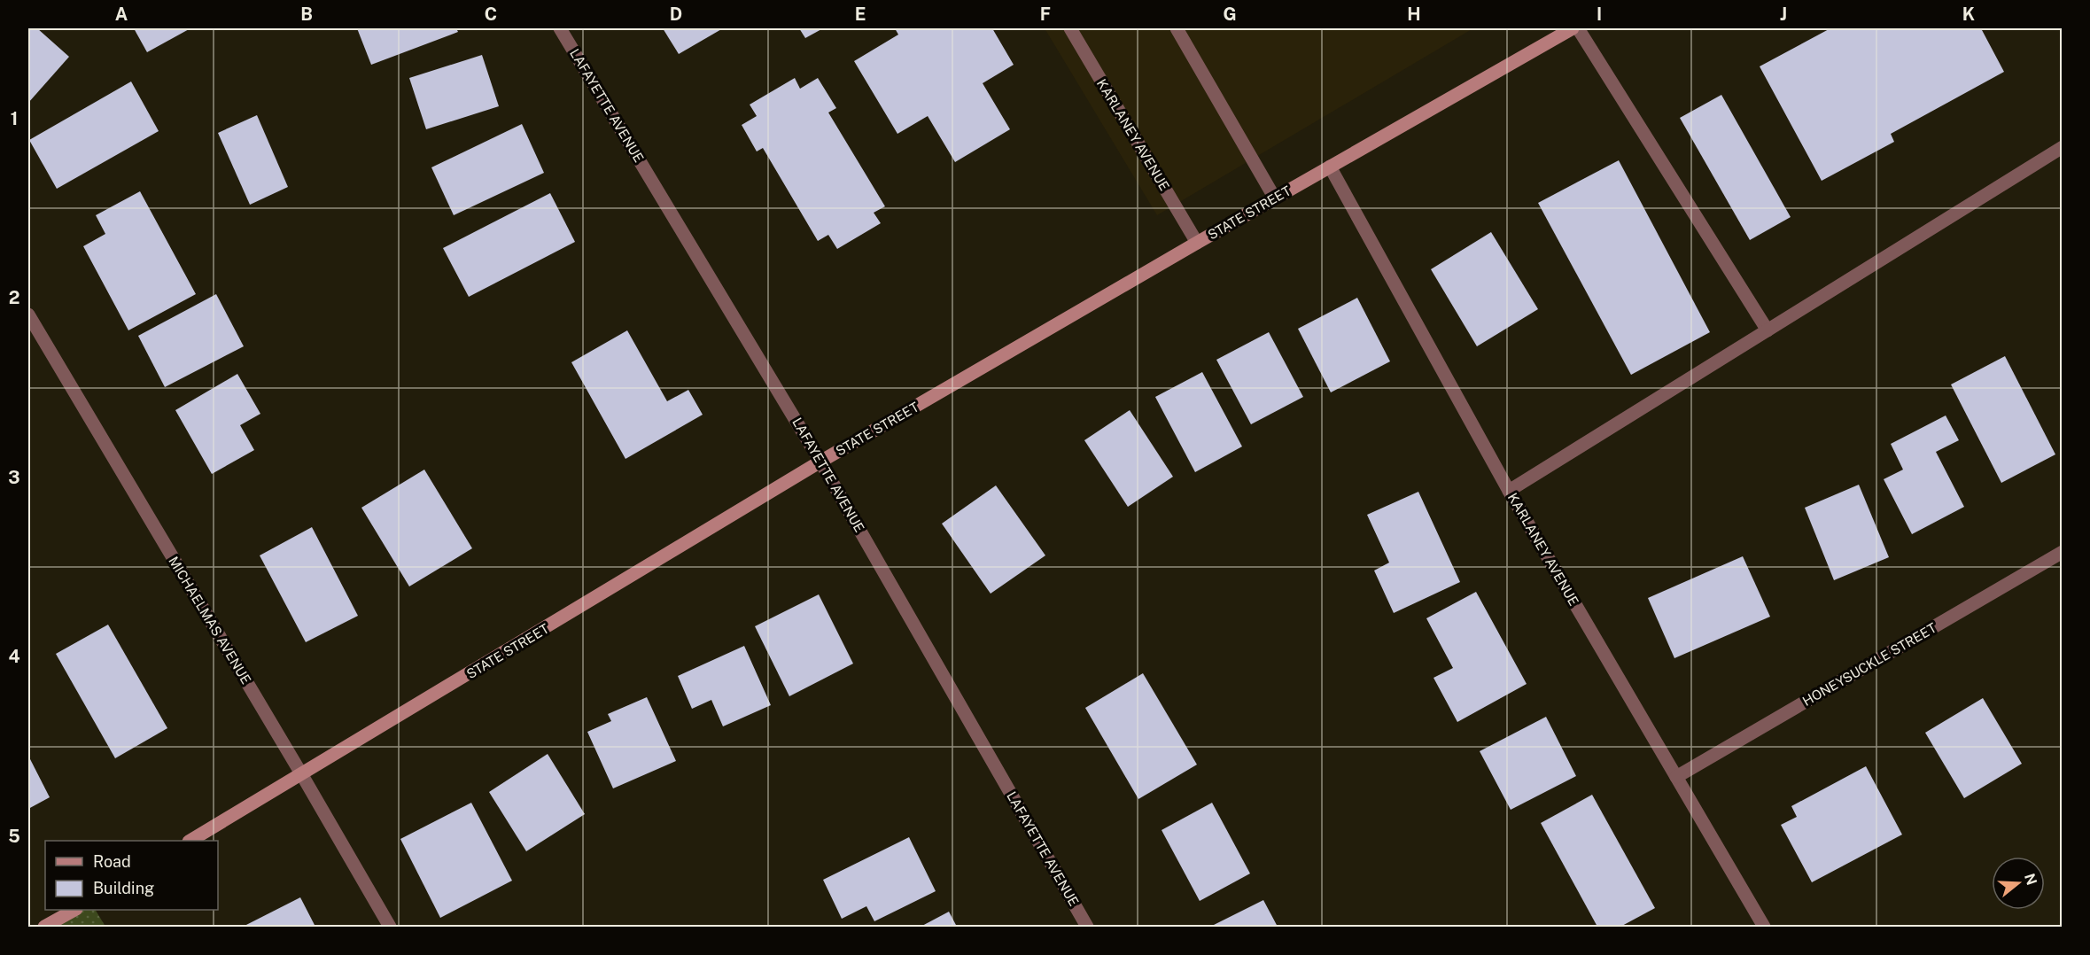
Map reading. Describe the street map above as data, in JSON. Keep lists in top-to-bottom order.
{
  "streets": {
    "main road": ["STATE STREET"],
    "street": [
      "LAFAYETTE AVENUE",
      "KARLANEY AVENUE",
      "MICHAELMAS AVENUE",
      "HONEYSUCKLE STREET"
    ]
  },
  "crossings": [
    ["LAFAYETTE AVENUE", "STATE STREET"],
    ["KARLANEY AVENUE", "STATE STREET"],
    ["KARLANEY AVENUE", "HONEYSUCKLE STREET"],
    ["STATE STREET", "MICHAELMAS AVENUE"]
  ],
  "legend": ["Road", "Building"],
  "north": "right",
  "grid": {
    "columns": [
      "A",
      "B",
      "C",
      "D",
      "E",
      "F",
      "G",
      "H",
      "I",
      "J",
      "K"
    ],
    "rows": [
      "1",
      "2",
      "3",
      "4",
      "5"
    ]
  }
}
